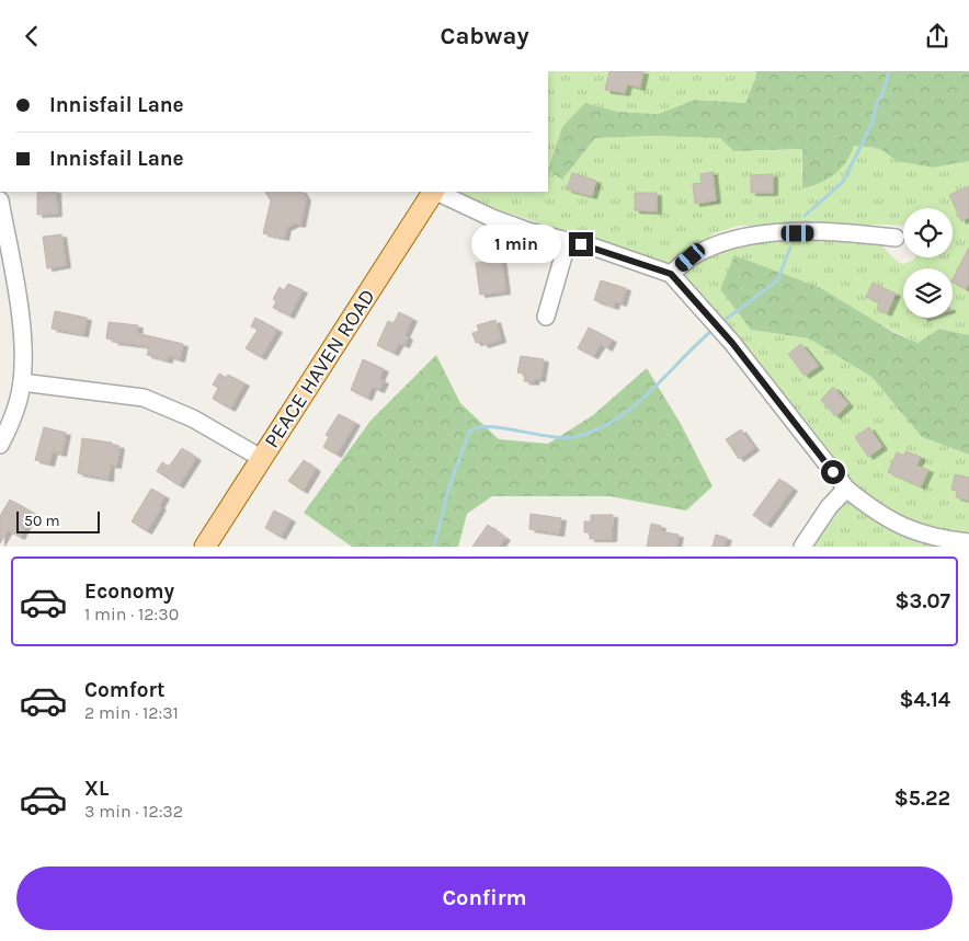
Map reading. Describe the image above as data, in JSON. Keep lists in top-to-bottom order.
{
  "streets": {
    "main road": ["PEACE HAVEN ROAD"]
  },
  "scale_bar": "50 m",
  "page": {
    "header": "Cabway",
    "banner": ["Innisfail Lane", "Innisfail Lane"],
    "bubble": "1 min",
    "scale": "50 m",
    "list": [
      {
        "name": "Economy",
        "note": "1 min · 12:30",
        "value": "$3.07"
      },
      {
        "name": "Comfort",
        "note": "2 min · 12:31",
        "value": "$4.14"
      },
      {
        "name": "XL",
        "note": "3 min · 12:32",
        "value": "$5.22"
      }
    ],
    "buttons": "Confirm"
  }
}
